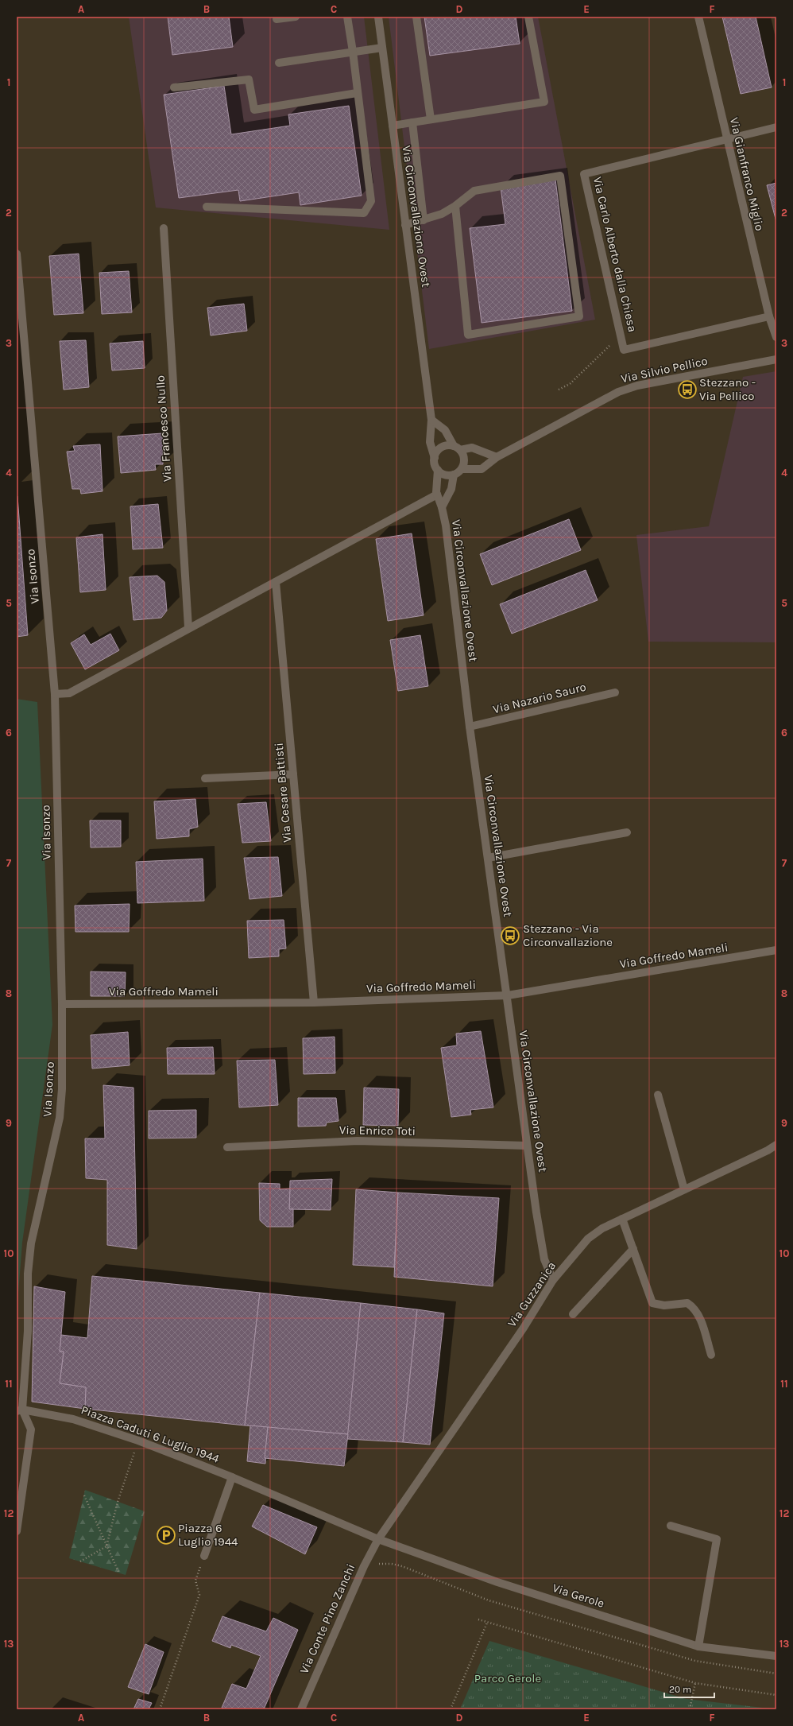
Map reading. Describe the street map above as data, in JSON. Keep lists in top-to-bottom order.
{
  "streets": {
    "street": [
      "Via Gianfranco Miglio",
      "Via Circonvallazione Ovest",
      "Via Carlo Alberto dalla Chiesa",
      "Via Silvio Pellico",
      "Via Francesco Nullo",
      "Via Isonzo",
      "Via Nazario Sauro",
      "Via Cesare Battisti",
      "Via Goffredo Mameli",
      "Via Enrico Toti",
      "Via Guzzanica",
      "Piazza Caduti 6 Luglio 1944",
      "Via Gerole",
      "Via Conte Pino Zanchi"
    ]
  },
  "crossings": [
    ["Via Gianfranco Miglio", "Via Carlo Alberto dalla Chiesa"],
    ["Via Circonvallazione Ovest", "Via Silvio Pellico"],
    ["Via Circonvallazione Ovest", "Via Nazario Sauro"],
    ["Via Circonvallazione Ovest", "Via Goffredo Mameli"],
    ["Via Circonvallazione Ovest", "Via Enrico Toti"],
    ["Via Circonvallazione Ovest", "Via Guzzanica"],
    ["Via Isonzo", "Via Goffredo Mameli"],
    ["Via Isonzo", "Piazza Caduti 6 Luglio 1944"],
    ["Via Cesare Battisti", "Via Goffredo Mameli"],
    ["Via Guzzanica", "Piazza Caduti 6 Luglio 1944"],
    ["Via Guzzanica", "Via Gerole"],
    ["Via Guzzanica", "Via Conte Pino Zanchi"],
    ["Piazza Caduti 6 Luglio 1944", "Via Gerole"],
    ["Piazza Caduti 6 Luglio 1944", "Via Conte Pino Zanchi"],
    ["Via Gerole", "Via Conte Pino Zanchi"]
  ],
  "parks": ["Parco Gerole"],
  "places": {
    "bus stop": ["Stezzano - Via Pellico", "Stezzano - Via Circonvallazione"],
    "parking": ["Piazza 6 Luglio 1944"]
  },
  "scale_bar": "20 m",
  "grid": {
    "columns": [
      "A",
      "B",
      "C",
      "D",
      "E",
      "F"
    ],
    "rows": [
      "1",
      "2",
      "3",
      "4",
      "5",
      "6",
      "7",
      "8",
      "9",
      "10",
      "11",
      "12",
      "13"
    ]
  }
}
